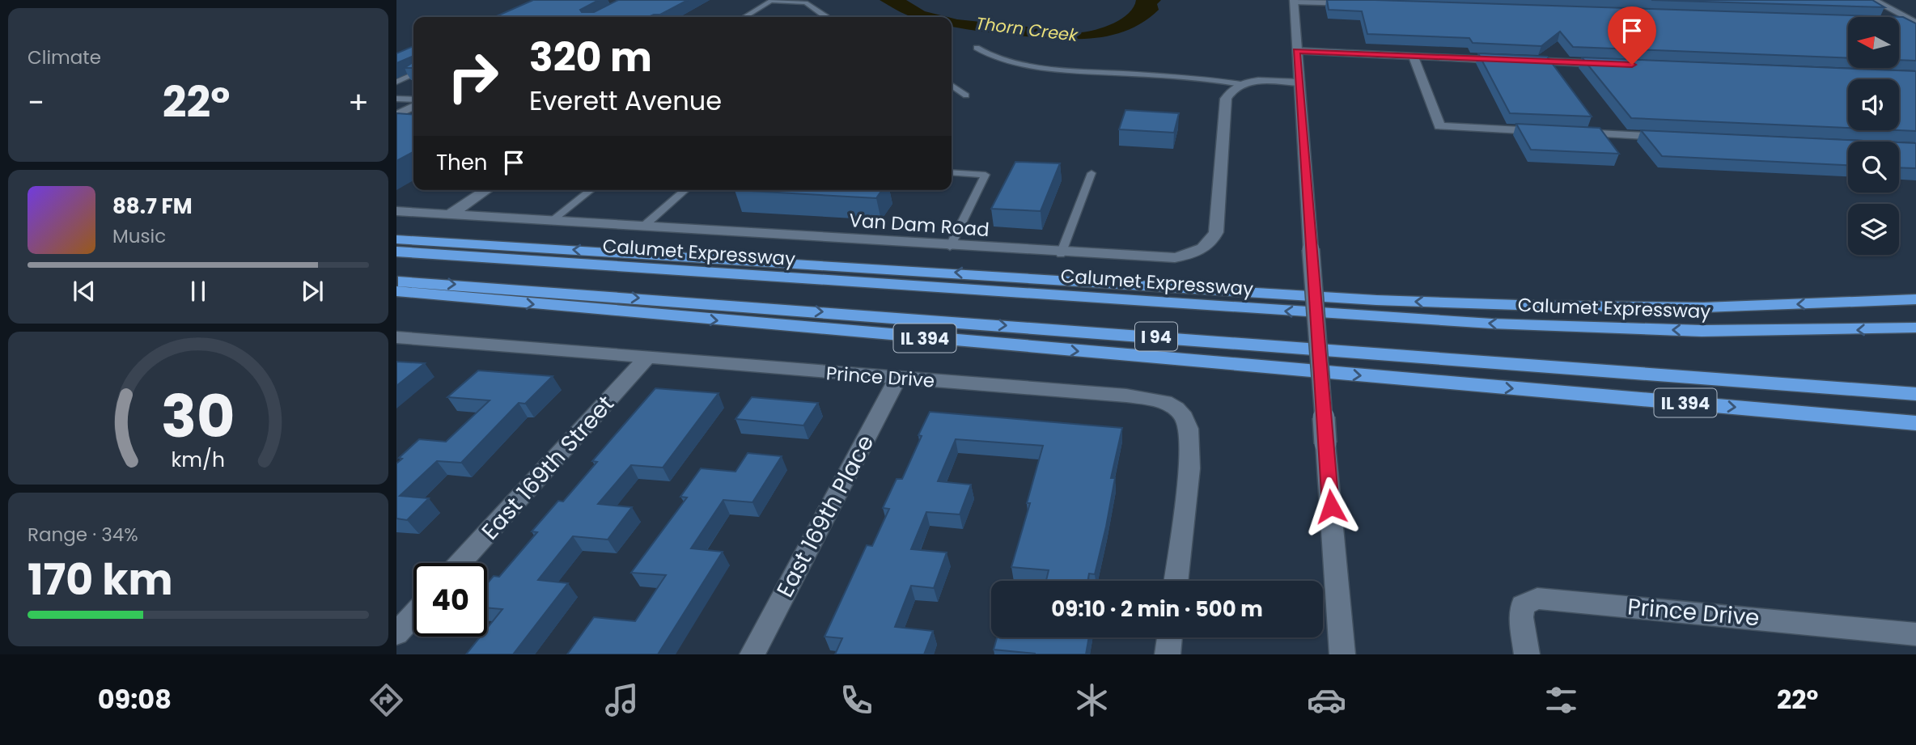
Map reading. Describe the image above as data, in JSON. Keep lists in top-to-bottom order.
{
  "streets": {
    "highway": ["Calumet Expressway", "I 94", "IL 394"],
    "street": [
      "Van Dam Road",
      "Prince Drive",
      "East 169th Street",
      "East 169th Place"
    ]
  },
  "crossings": [
    ["Prince Drive", "East 169th Street"],
    ["Prince Drive", "East 169th Place"]
  ],
  "water": ["Thorn Creek"],
  "north": "left",
  "page": {
    "tile": [
      "Climate",
      ["Range · 34%", "170 km"]
    ],
    "turn": ["320 m", "Everett Avenue"],
    "heat": ["−", "22°", "+"],
    "then": "Then",
    "song": ["88.7 FM", "Music"],
    "limit": "40",
    "trip": "09:10 · 2 min · 500 m",
    "tabs": ["09:08", "22°"],
    "gauge": ["30", "km/h"]
  }
}
